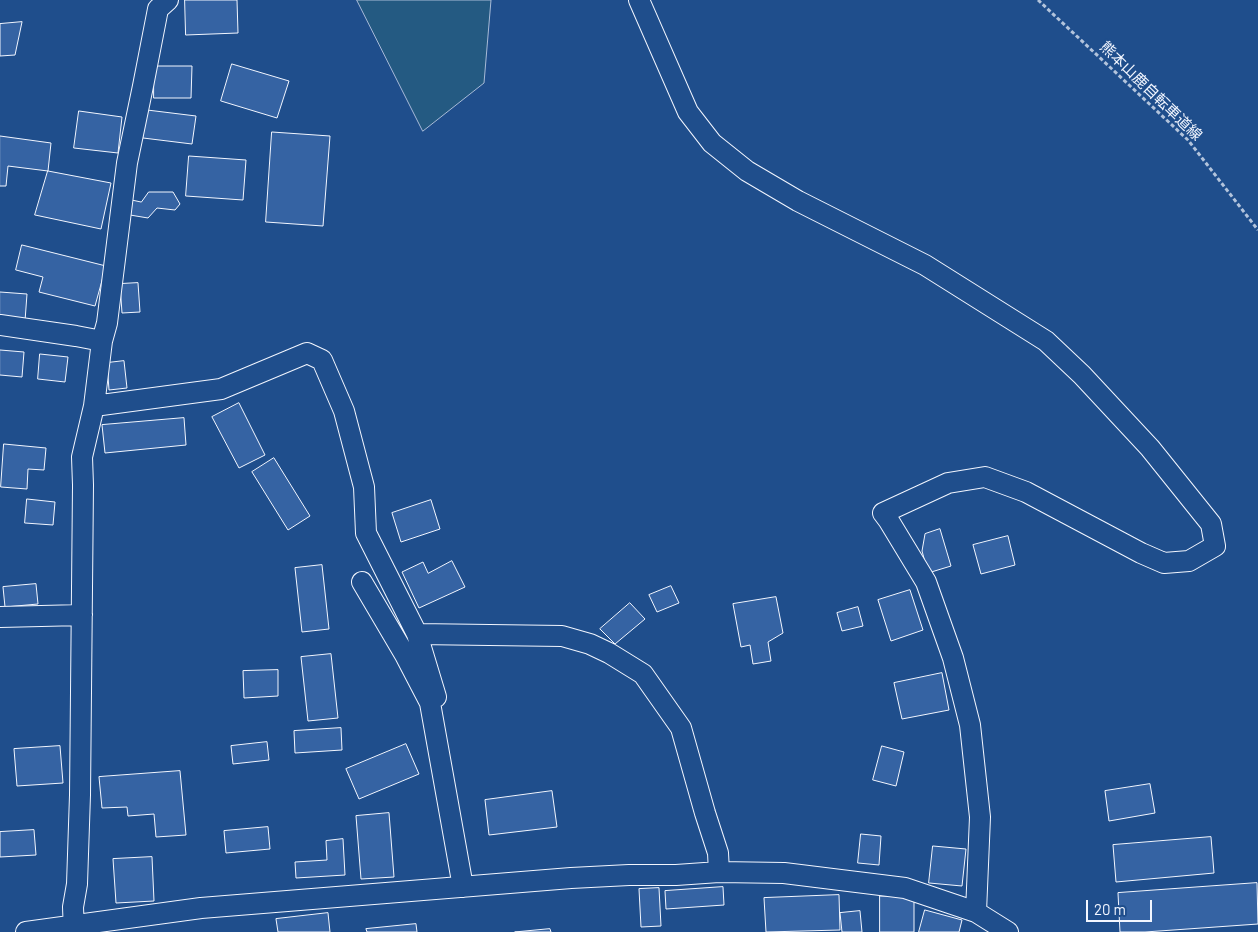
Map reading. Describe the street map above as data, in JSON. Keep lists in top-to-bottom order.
{
  "streets": {
    "path": ["熊本山鹿自転車道線"]
  },
  "scale_bar": "20 m"
}
